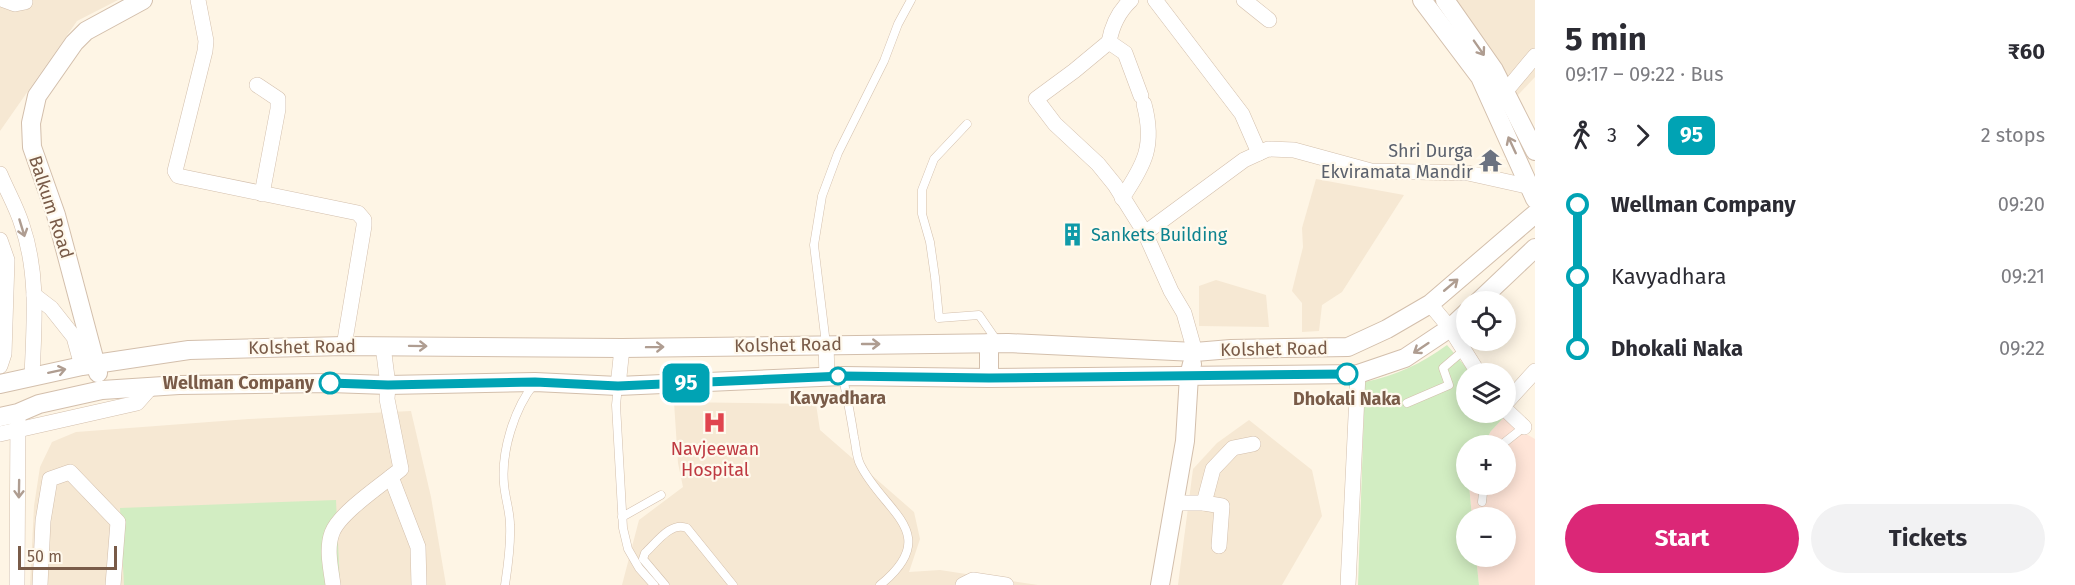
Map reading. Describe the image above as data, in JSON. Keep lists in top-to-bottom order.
{
  "streets": {
    "street": ["Balkum Road", "Kolshet Road"]
  },
  "crossings": [
    ["Balkum Road", "Kolshet Road"]
  ],
  "places": {
    "temple": ["Shri Durga Ekviramata Mandir"],
    "building": ["Sankets Building"],
    "other": ["Dhokali Naka", "Kavyadhara", "Wellman Company"],
    "hospital": ["Navjeewan Hospital"]
  },
  "lines": ["bus line 95"],
  "scale_bar": "50 m",
  "page": {
    "on_map": "95",
    "heading": ["5 min", "09:17 – 09:22 · Bus", "₹60"],
    "legs": ["3", "95", "2 stops"],
    "list": [
      {
        "name": "Wellman Company",
        "value": "09:20"
      },
      {
        "name": "Kavyadhara",
        "value": "09:21"
      },
      {
        "name": "Dhokali Naka",
        "value": "09:22"
      }
    ],
    "map_buttons": ["+", "−"],
    "buttons": ["Start", "Tickets"],
    "scale": "50 m"
  }
}
